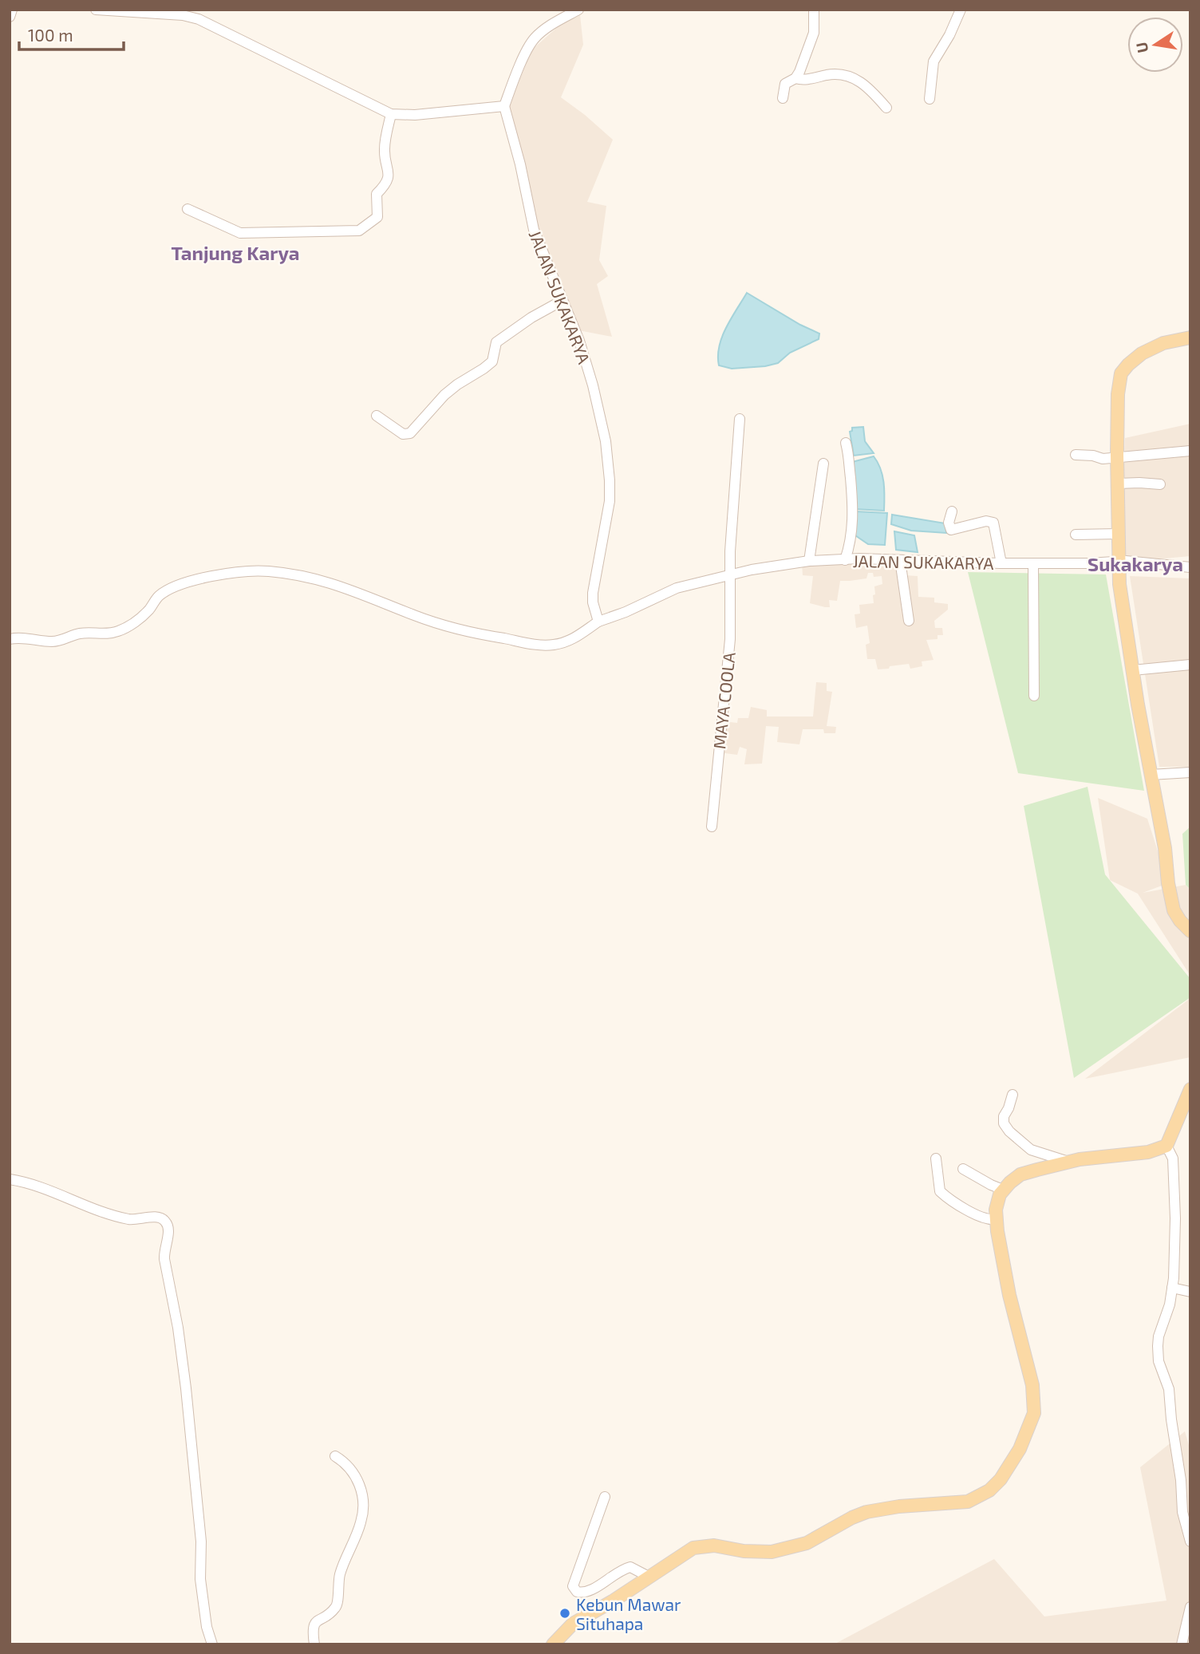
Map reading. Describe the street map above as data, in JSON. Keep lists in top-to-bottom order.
{
  "streets": {
    "street": ["JALAN SUKAKARYA", "MAYA COOLA"]
  },
  "crossings": [
    ["JALAN SUKAKARYA", "MAYA COOLA"]
  ],
  "districts": ["Tanjung Karya", "Sukakarya"],
  "places": ["Kebun Mawar Situhapa"],
  "scale_bar": "100 m",
  "north": "left"
}
